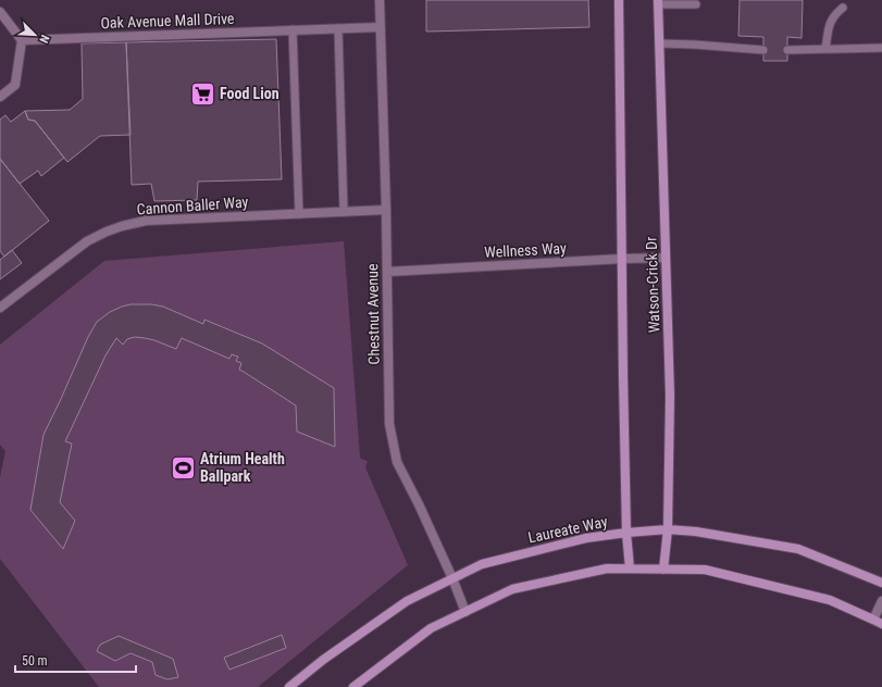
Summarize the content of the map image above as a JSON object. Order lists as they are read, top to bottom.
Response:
{
  "streets": {
    "main road": ["Watson-Crick Dr", "Laureate Way"],
    "street": [
      "Oak Avenue Mall Drive",
      "Cannon Baller Way",
      "Wellness Way",
      "Chestnut Avenue"
    ]
  },
  "crossings": [
    ["Oak Avenue Mall Drive", "Chestnut Avenue"],
    ["Cannon Baller Way", "Chestnut Avenue"],
    ["Wellness Way", "Watson-Crick Dr"],
    ["Wellness Way", "Chestnut Avenue"],
    ["Watson-Crick Dr", "Laureate Way"],
    ["Chestnut Avenue", "Laureate Way"]
  ],
  "places": {
    "supermarket": ["Food Lion"],
    "sports": ["Atrium Health Ballpark"]
  },
  "scale_bar": "50 m",
  "north": "bottom right"
}
